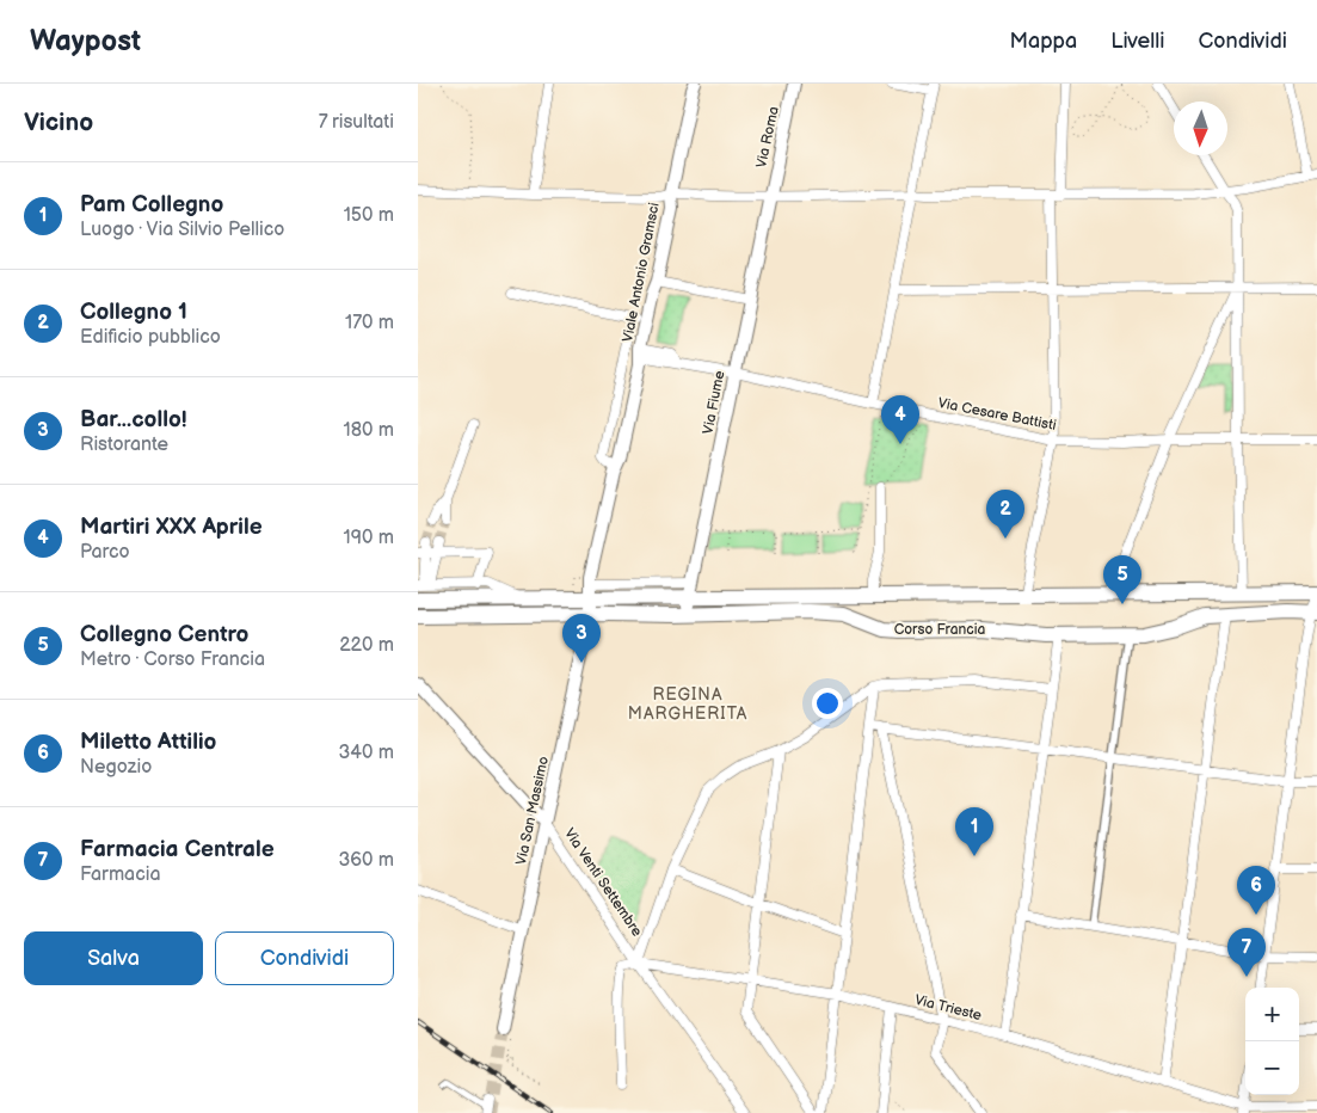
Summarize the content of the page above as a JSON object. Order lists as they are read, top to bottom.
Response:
{
  "streets": {
    "main road": ["Corso Francia"],
    "street": [
      "Via Roma",
      "Viale Antonio Gramsci",
      "Via Fiume",
      "Via Cesare Battisti",
      "Via San Massimo",
      "Via Venti Settembre",
      "Via Trieste"
    ]
  },
  "crossings": [
    ["Via Roma", "Via Fiume"],
    ["Viale Antonio Gramsci", "Via Cesare Battisti"],
    ["Viale Antonio Gramsci", "Via San Massimo"],
    ["Via Fiume", "Via Cesare Battisti"],
    ["Via Fiume", "Corso Francia"],
    ["Corso Francia", "Via San Massimo"],
    ["Via San Massimo", "Via Venti Settembre"],
    ["Via Venti Settembre", "Via Trieste"]
  ],
  "districts": ["REGINA MARGHERITA"],
  "north": "bottom",
  "page": {
    "header": "Waypost",
    "nav": ["Mappa", "Livelli", "Condividi"],
    "heading": ["Vicino", "7 risultati"],
    "list": [
      {
        "mark": "1",
        "name": "Pam Collegno",
        "note": "Luogo · Via Silvio Pellico",
        "value": "150 m"
      },
      {
        "mark": "2",
        "name": "Collegno 1",
        "note": "Edificio pubblico",
        "value": "170 m"
      },
      {
        "mark": "3",
        "name": "Bar...collo!",
        "note": "Ristorante",
        "value": "180 m"
      },
      {
        "mark": "4",
        "name": "Martiri XXX Aprile",
        "note": "Parco",
        "value": "190 m"
      },
      {
        "mark": "5",
        "name": "Collegno Centro",
        "note": "Metro · Corso Francia",
        "value": "220 m"
      },
      {
        "mark": "6",
        "name": "Miletto Attilio",
        "note": "Negozio",
        "value": "340 m"
      },
      {
        "mark": "7",
        "name": "Farmacia Centrale",
        "note": "Farmacia",
        "value": "360 m"
      }
    ],
    "pins": [
      "4",
      "2",
      "5",
      "3",
      "1",
      "6",
      "7"
    ],
    "buttons": ["Salva", "Condividi"],
    "map_buttons": ["+", "−"]
  }
}
